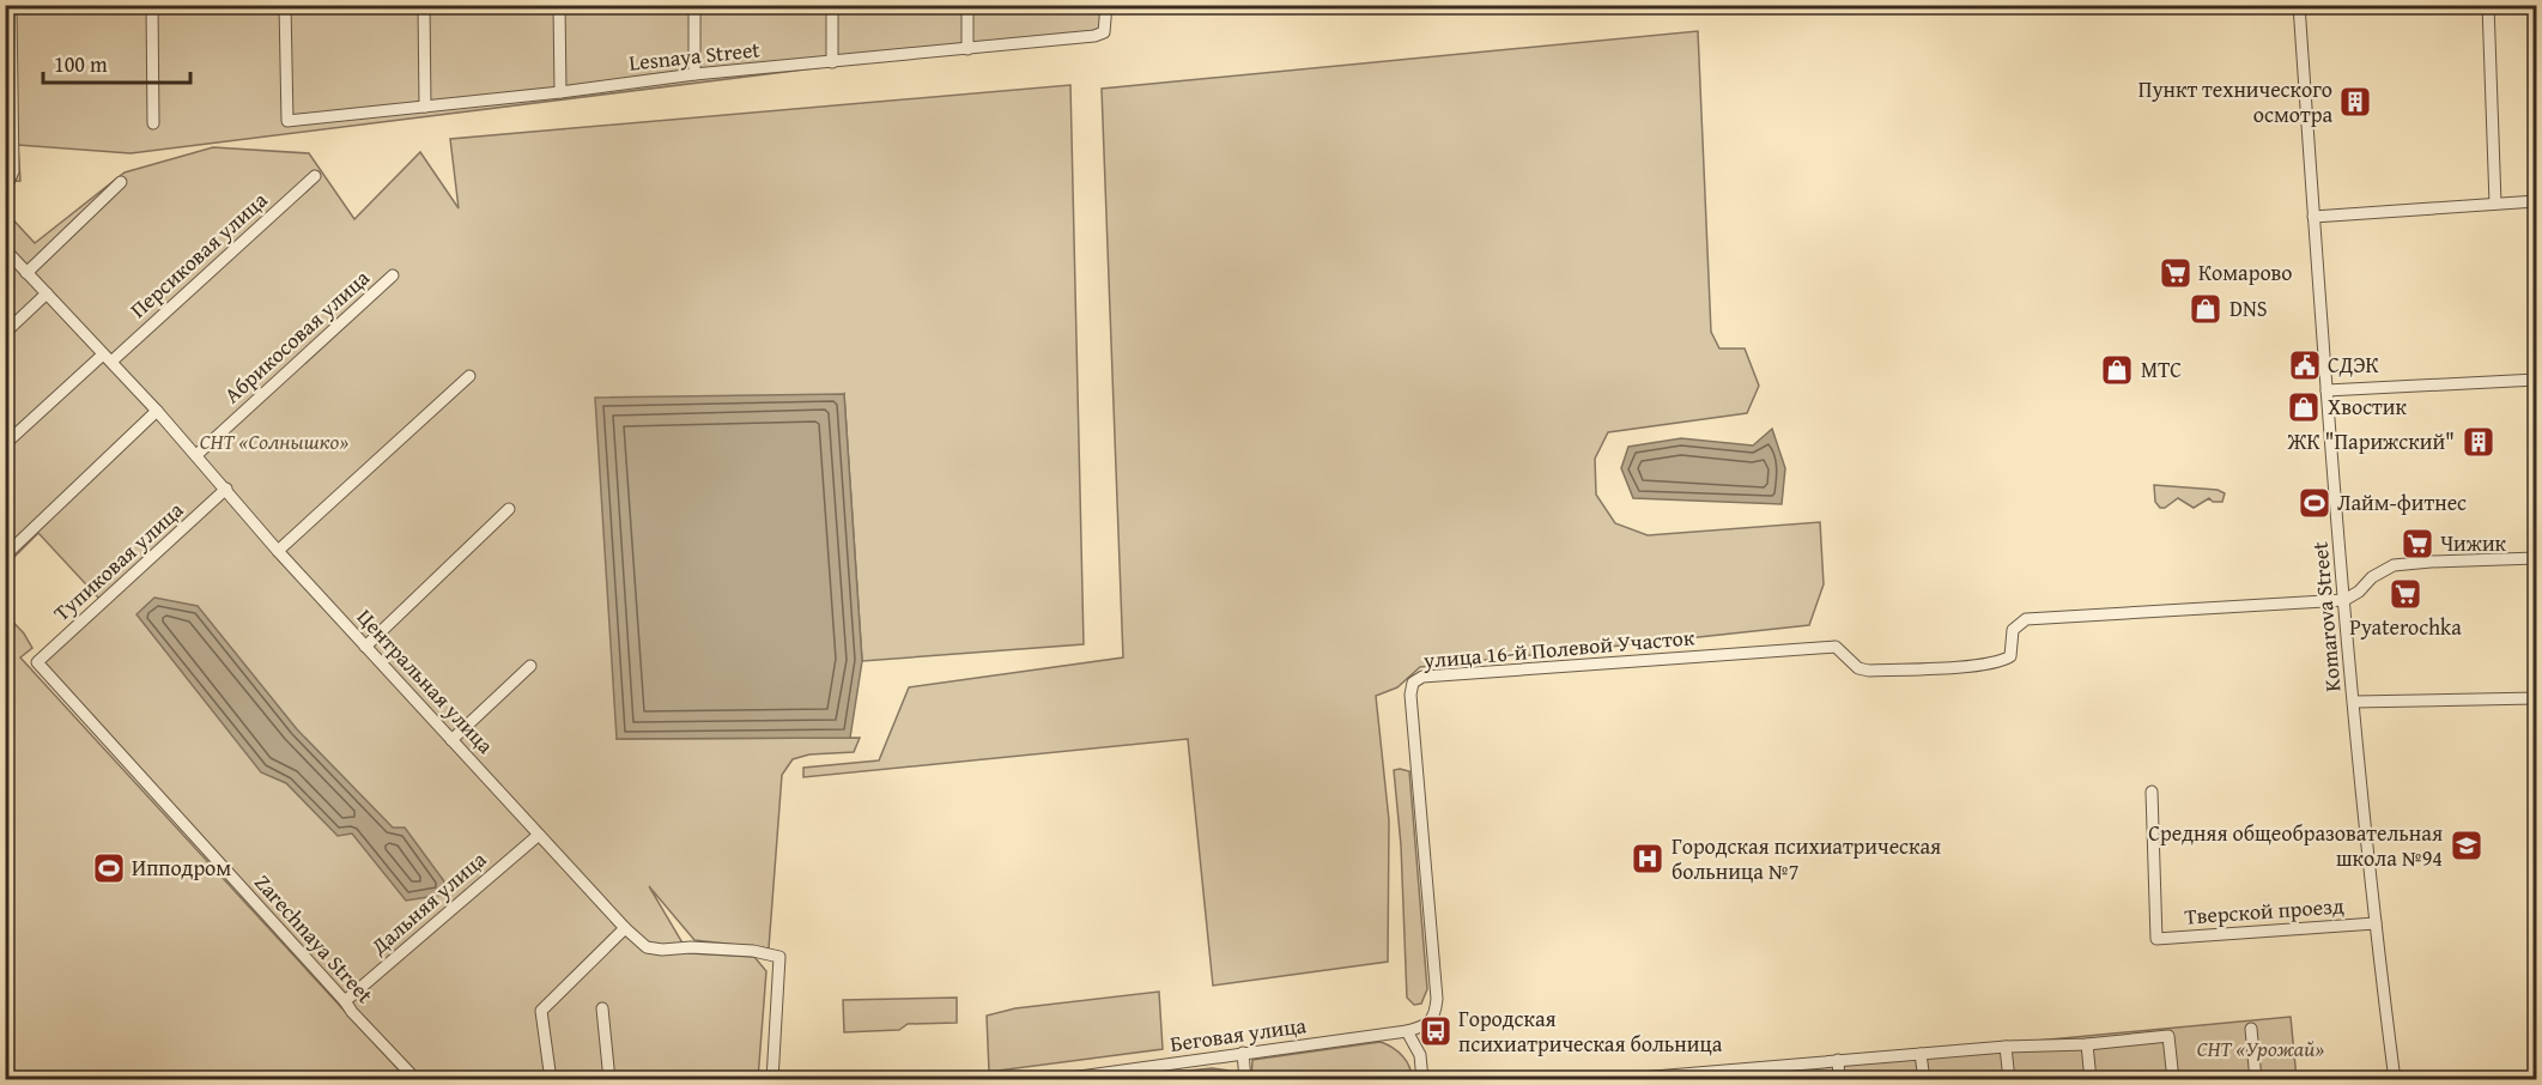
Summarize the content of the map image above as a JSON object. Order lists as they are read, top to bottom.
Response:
{
  "streets": {
    "street": [
      "Lesnaya Street",
      "Персиковая улица",
      "Абрикосовая улица",
      "Тупиковая улица",
      "Komarova Street",
      "улица 16-й Полевой Участок",
      "Центральная улица",
      "Дальняя улица",
      "Тверской проезд",
      "Zarechnaya Street",
      "Беговая улица"
    ]
  },
  "crossings": [
    ["Персиковая улица", "Центральная улица"],
    ["Абрикосовая улица", "Центральная улица"],
    ["Тупиковая улица", "Центральная улица"],
    ["Тупиковая улица", "Zarechnaya Street"],
    ["Komarova Street", "улица 16-й Полевой Участок"],
    ["Komarova Street", "Тверской проезд"],
    ["улица 16-й Полевой Участок", "Беговая улица"],
    ["Центральная улица", "Дальняя улица"],
    ["Дальняя улица", "Zarechnaya Street"]
  ],
  "parks": ["СНТ «Солнышко»", "СНТ «Урожай»"],
  "places": {
    "building": ["Пункт технического осмотра", "ЖК \"Парижский\""],
    "supermarket": ["Комарово", "Чижик", "Pyaterochka"],
    "shop": ["DNS", "МТС", "Хвостик"],
    "public building": ["СДЭК"],
    "sports": ["Лайм-фитнес", "Ипподром"],
    "school or university": ["Средняя общеобразовательная школа №94"],
    "hospital": ["Городская психиатрическая больница №7"],
    "bus stop": ["Городская психиатрическая больница"]
  },
  "scale_bar": "100 m"
}
